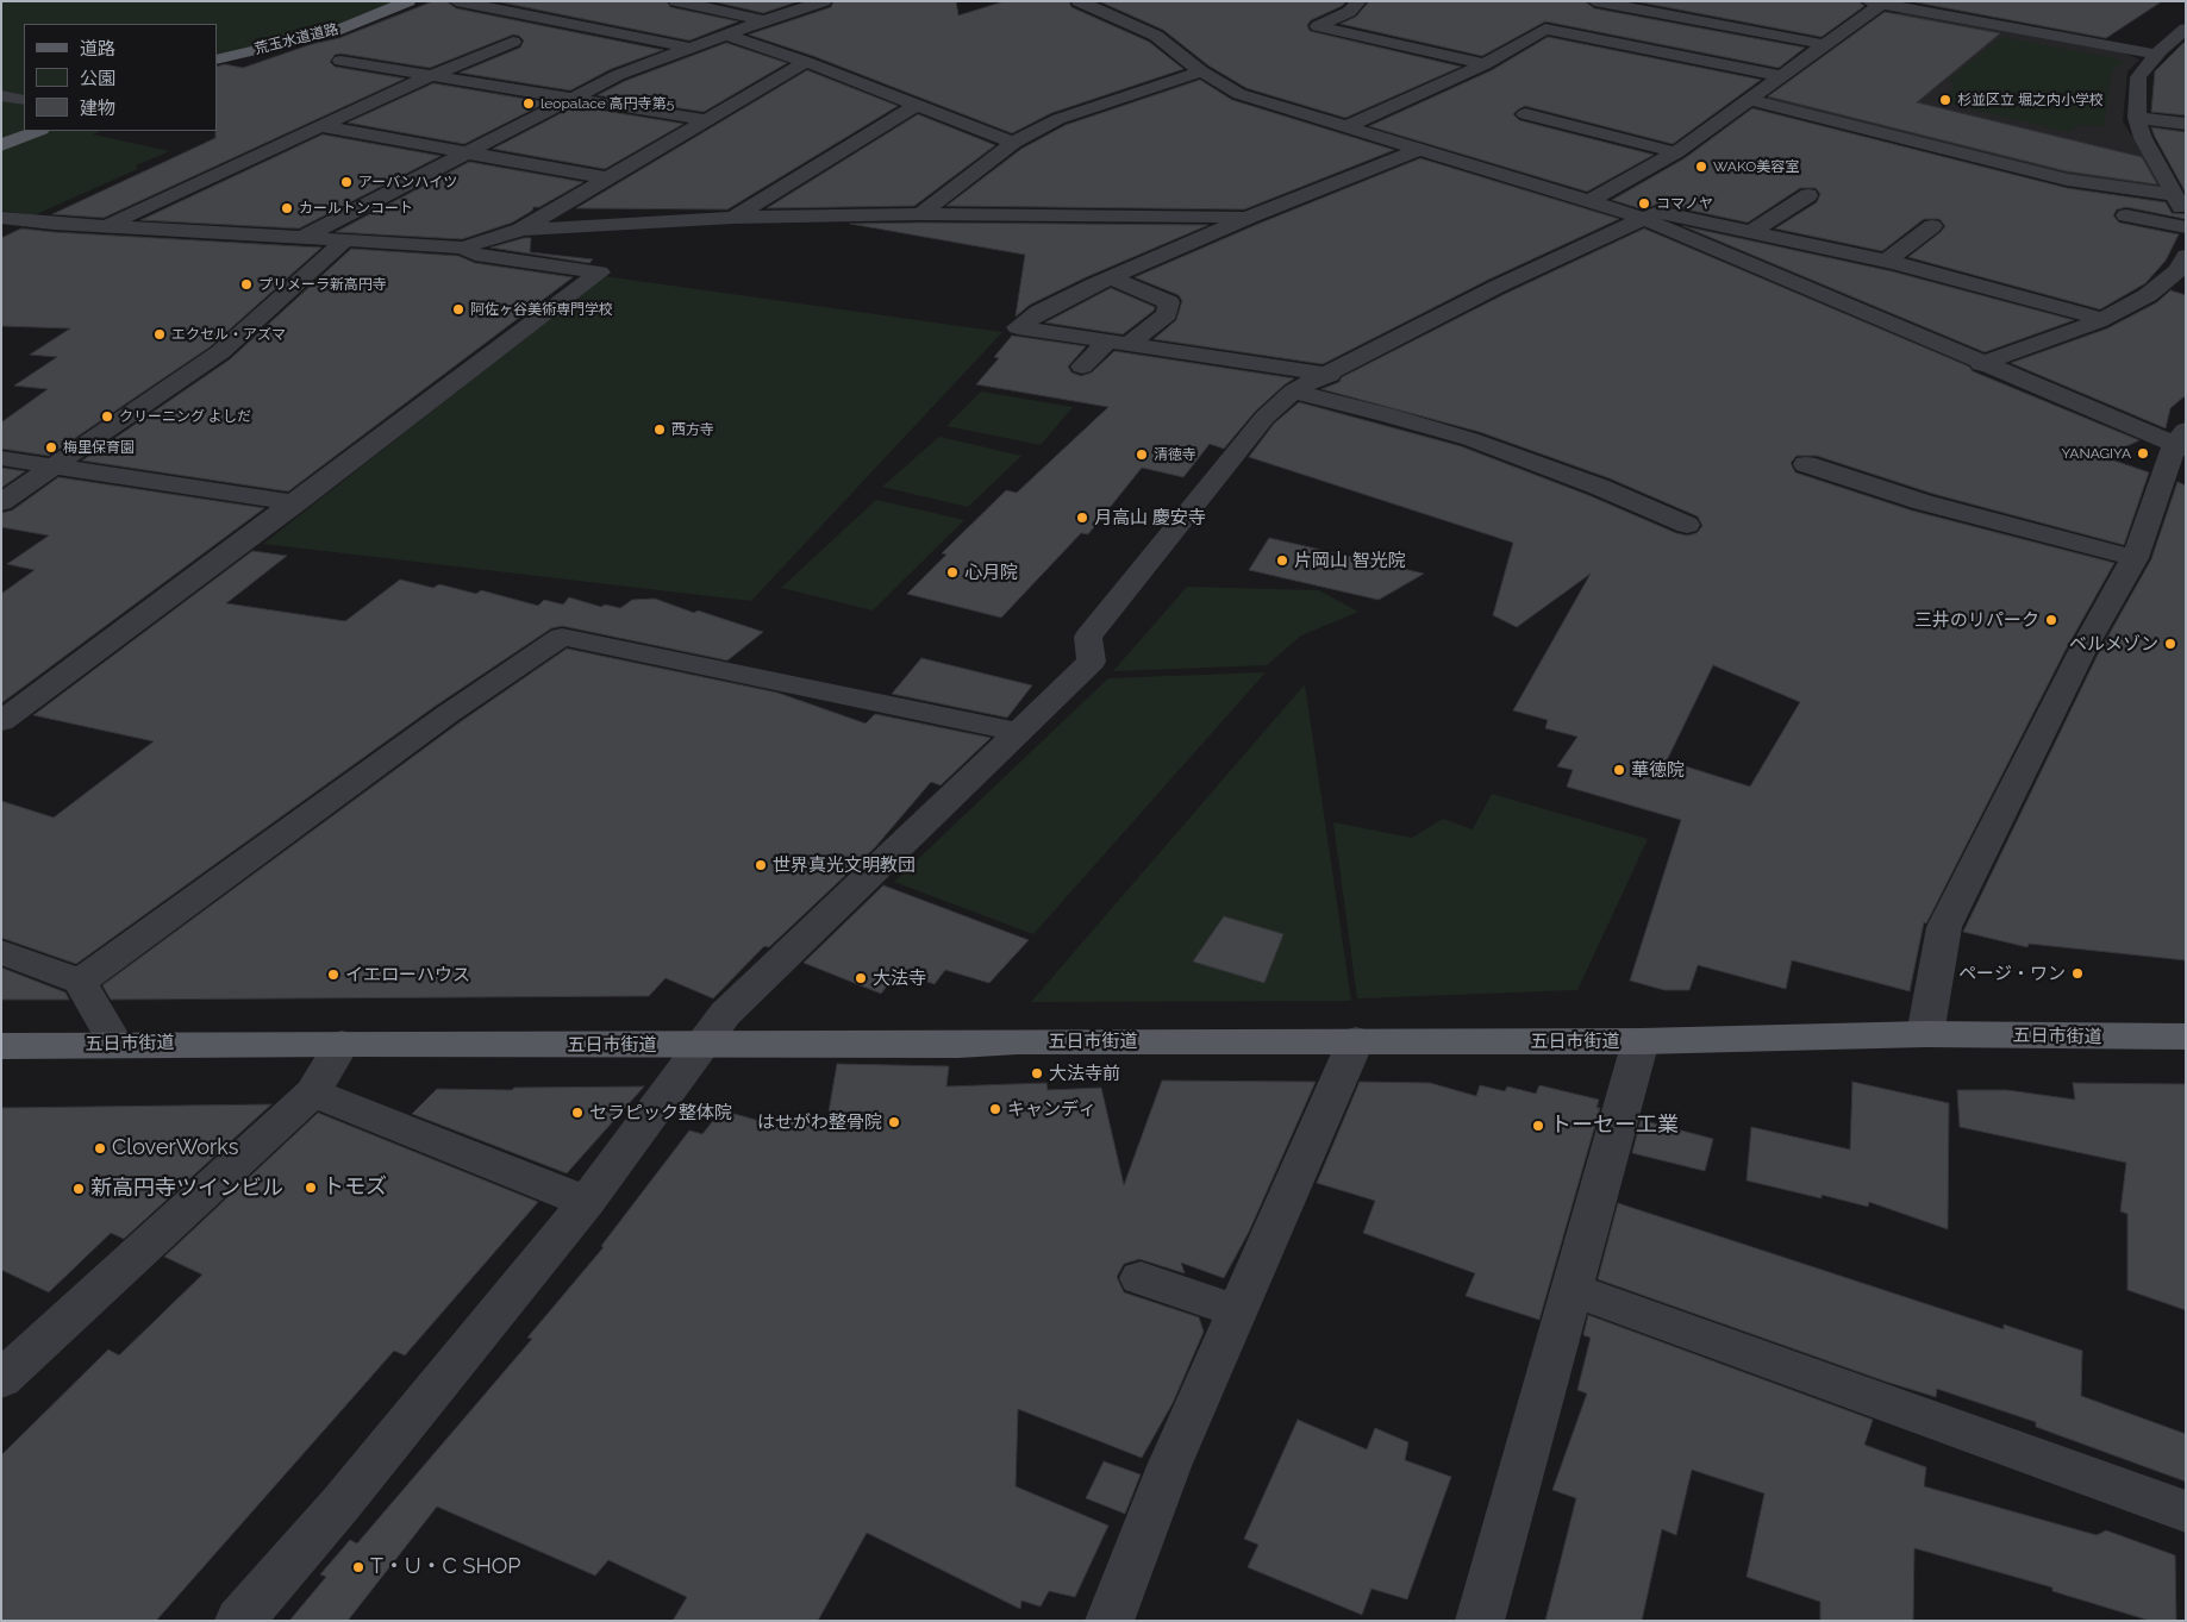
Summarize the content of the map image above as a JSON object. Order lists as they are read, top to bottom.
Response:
{
  "streets": {
    "main road": ["荒玉水道道路", "五日市街道"]
  },
  "places": [
    "杉並区立 堀之内小学校",
    "leopalace 高円寺第5",
    "WAKO美容室",
    "アーバンハイツ",
    "コマノヤ",
    "カールトンコート",
    "プリメーラ新高円寺",
    "阿佐ヶ谷美術専門学校",
    "エクセル・アズマ",
    "クリーニング よしだ",
    "西方寺",
    "梅里保育園",
    "YANAGIYA",
    "清徳寺",
    "月高山 慶安寺",
    "片岡山 智光院",
    "心月院",
    "三井のリパーク",
    "ベルメゾン",
    "華徳院",
    "世界真光文明教団",
    "ページ・ワン",
    "イエローハウス",
    "大法寺",
    "大法寺前",
    "キャンディ",
    "セラピック整体院",
    "はせがわ整骨院",
    "トーセー工業",
    "CloverWorks",
    "トモズ",
    "新高円寺ツインビル",
    "T・U・C SHOP"
  ],
  "legend": ["道路", "公園", "建物"]
}
